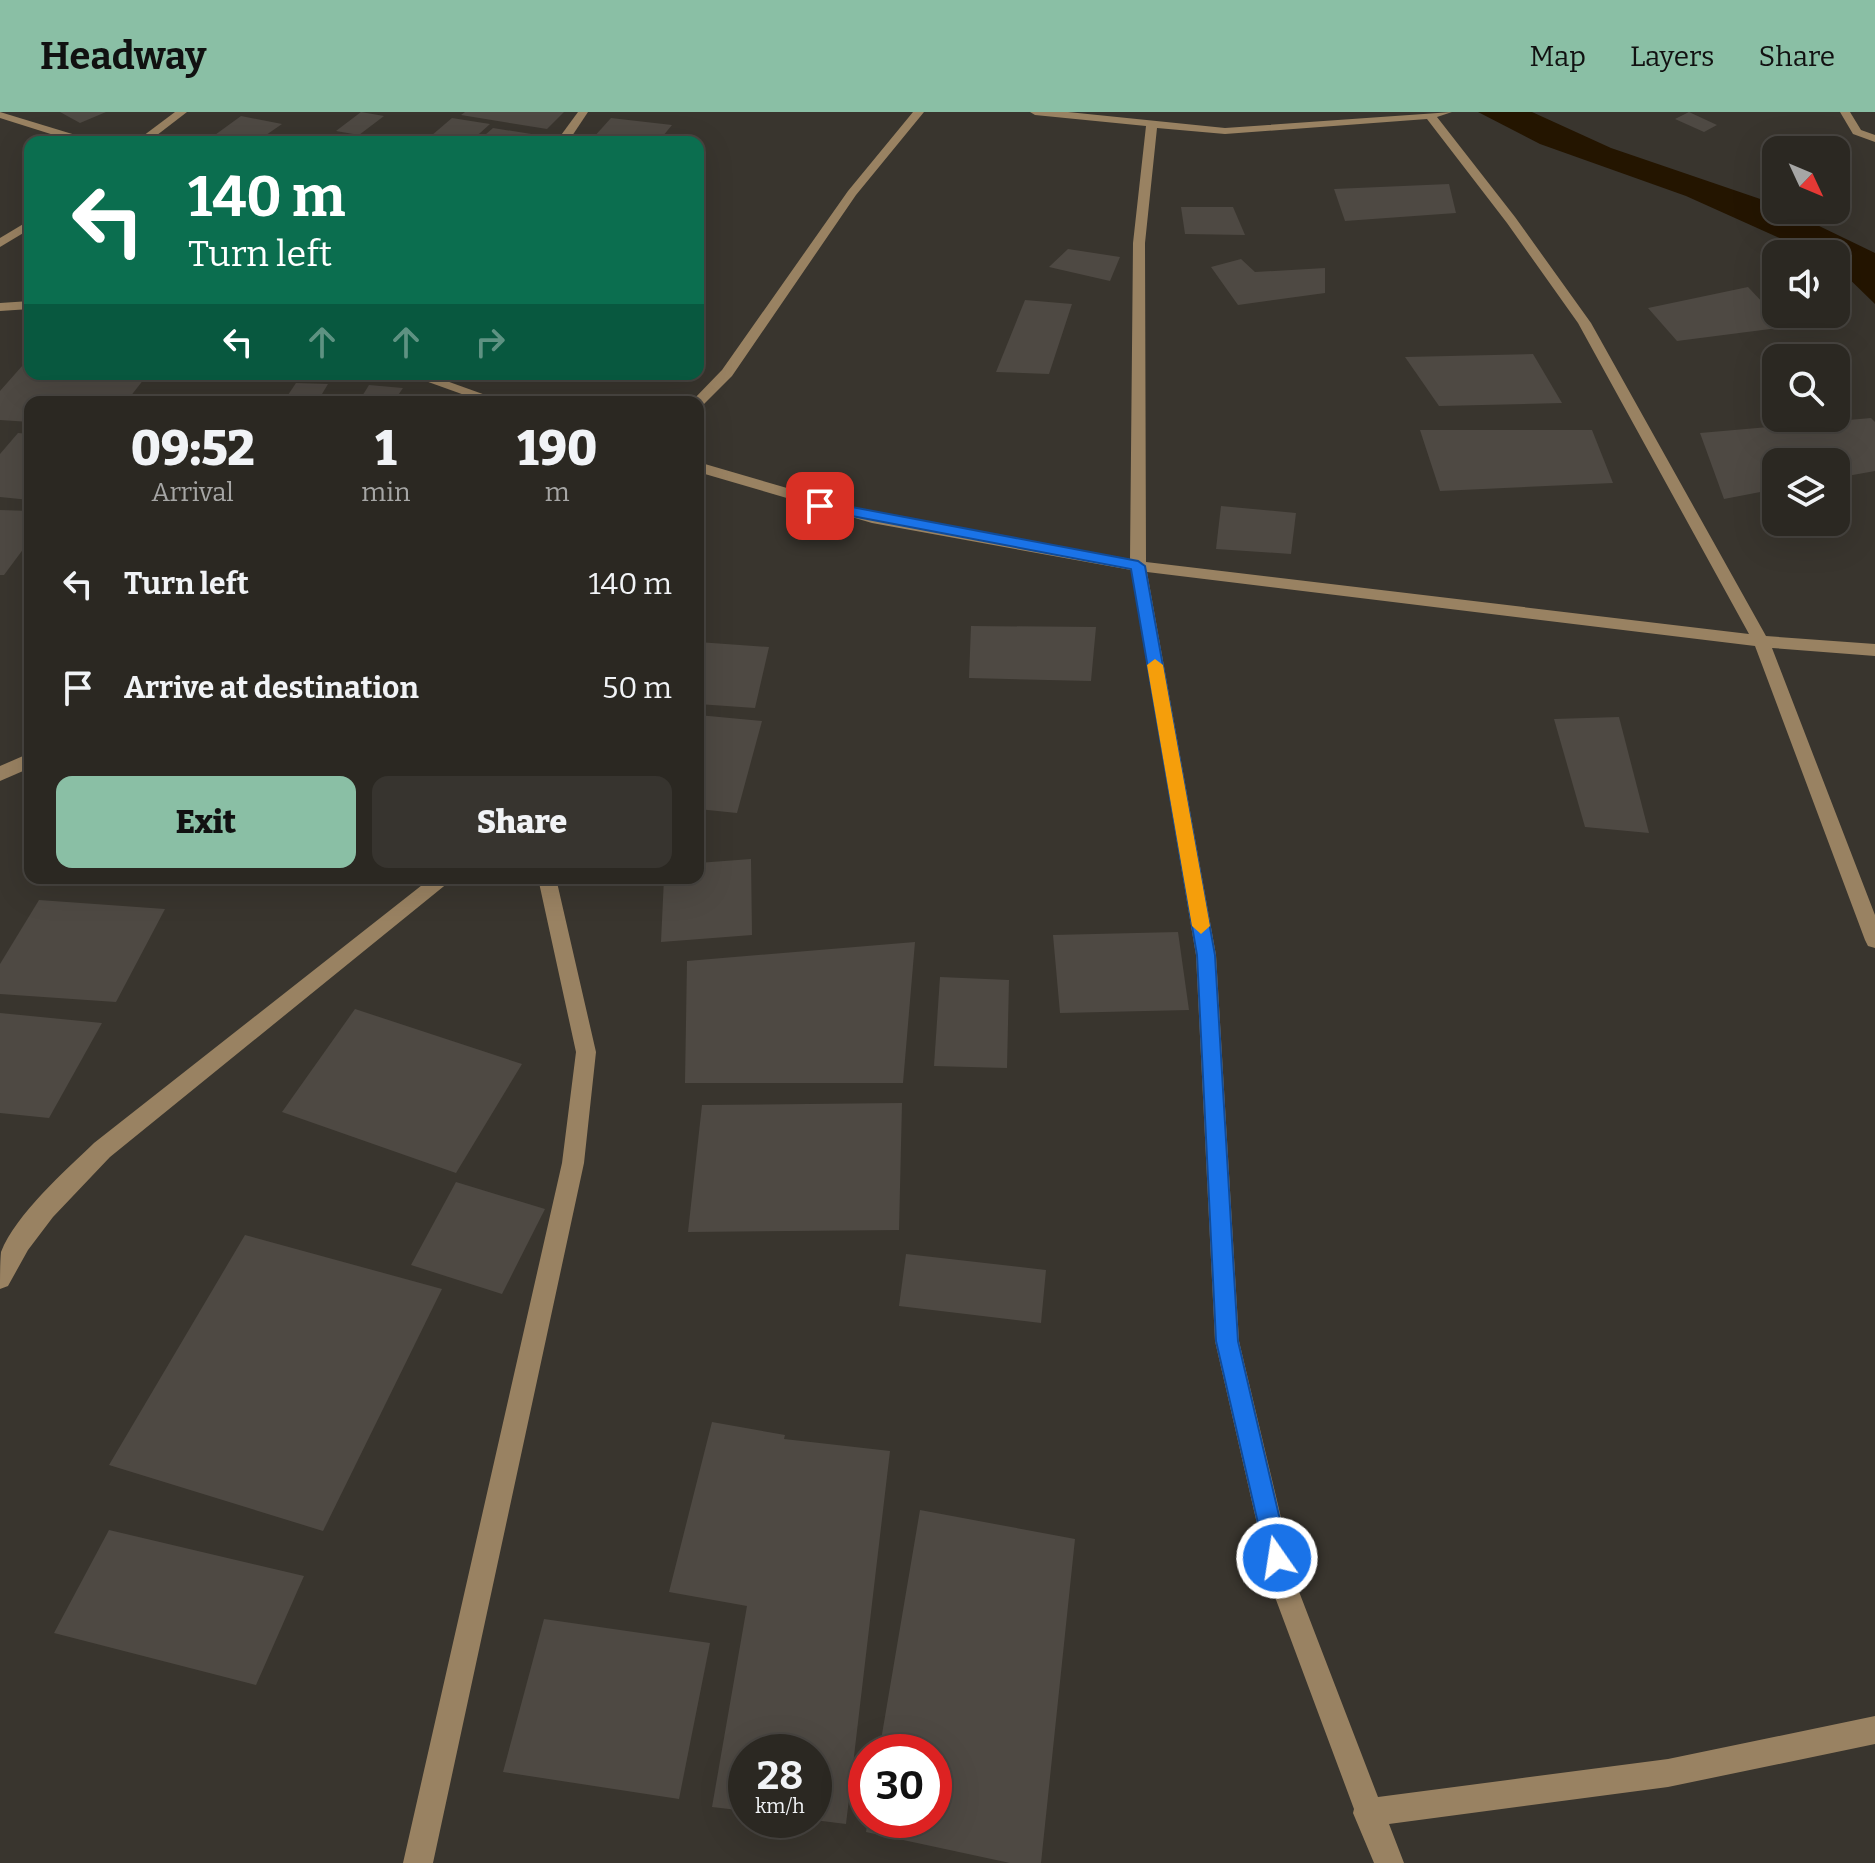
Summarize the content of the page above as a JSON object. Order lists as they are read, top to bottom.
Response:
{
  "north": "bottom right",
  "page": {
    "header": "Headway",
    "nav": ["Map", "Layers", "Share"],
    "turn": ["140 m", "Turn left"],
    "eta": [
      "09:52",
      "Arrival",
      "1",
      "min",
      "190",
      "m"
    ],
    "list": [
      {
        "name": "Turn left",
        "value": "140 m"
      },
      {
        "name": "Arrive at destination",
        "value": "50 m"
      }
    ],
    "buttons": ["Exit", "Share"],
    "speed": "28 km/h",
    "limit": "30"
  }
}
